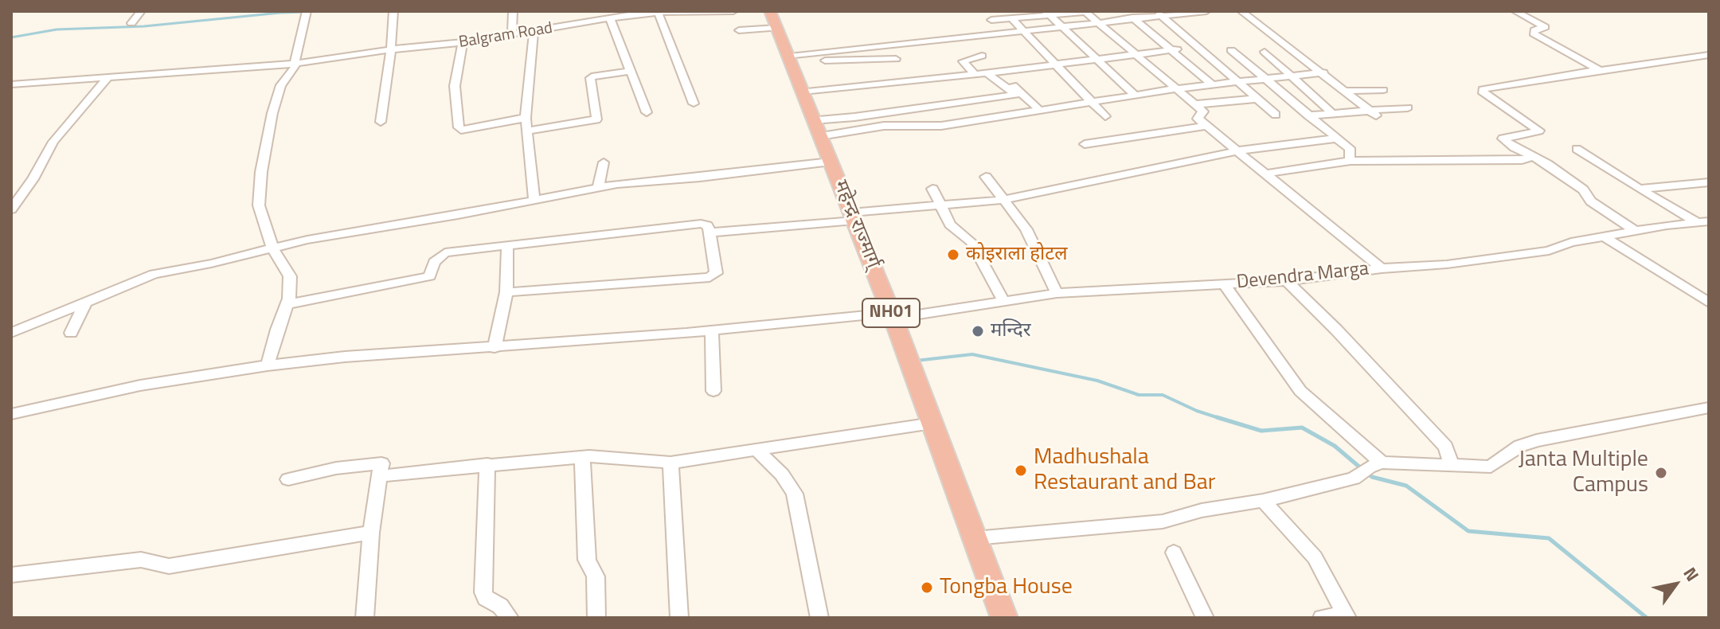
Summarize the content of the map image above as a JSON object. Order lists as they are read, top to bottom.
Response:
{
  "streets": {
    "highway": ["महेन्द्र राज्मार्ग्", "NH01"],
    "street": ["Balgram Road", "Devendra Marga"]
  },
  "crossings": [
    ["महेन्द्र राज्मार्ग्", "Devendra Marga"]
  ],
  "places": [
    "कोइराला होटल",
    "मन्दिर",
    "Madhushala Restaurant and Bar",
    "Janta Multiple Campus",
    "Tongba House"
  ],
  "north": "top right"
}
